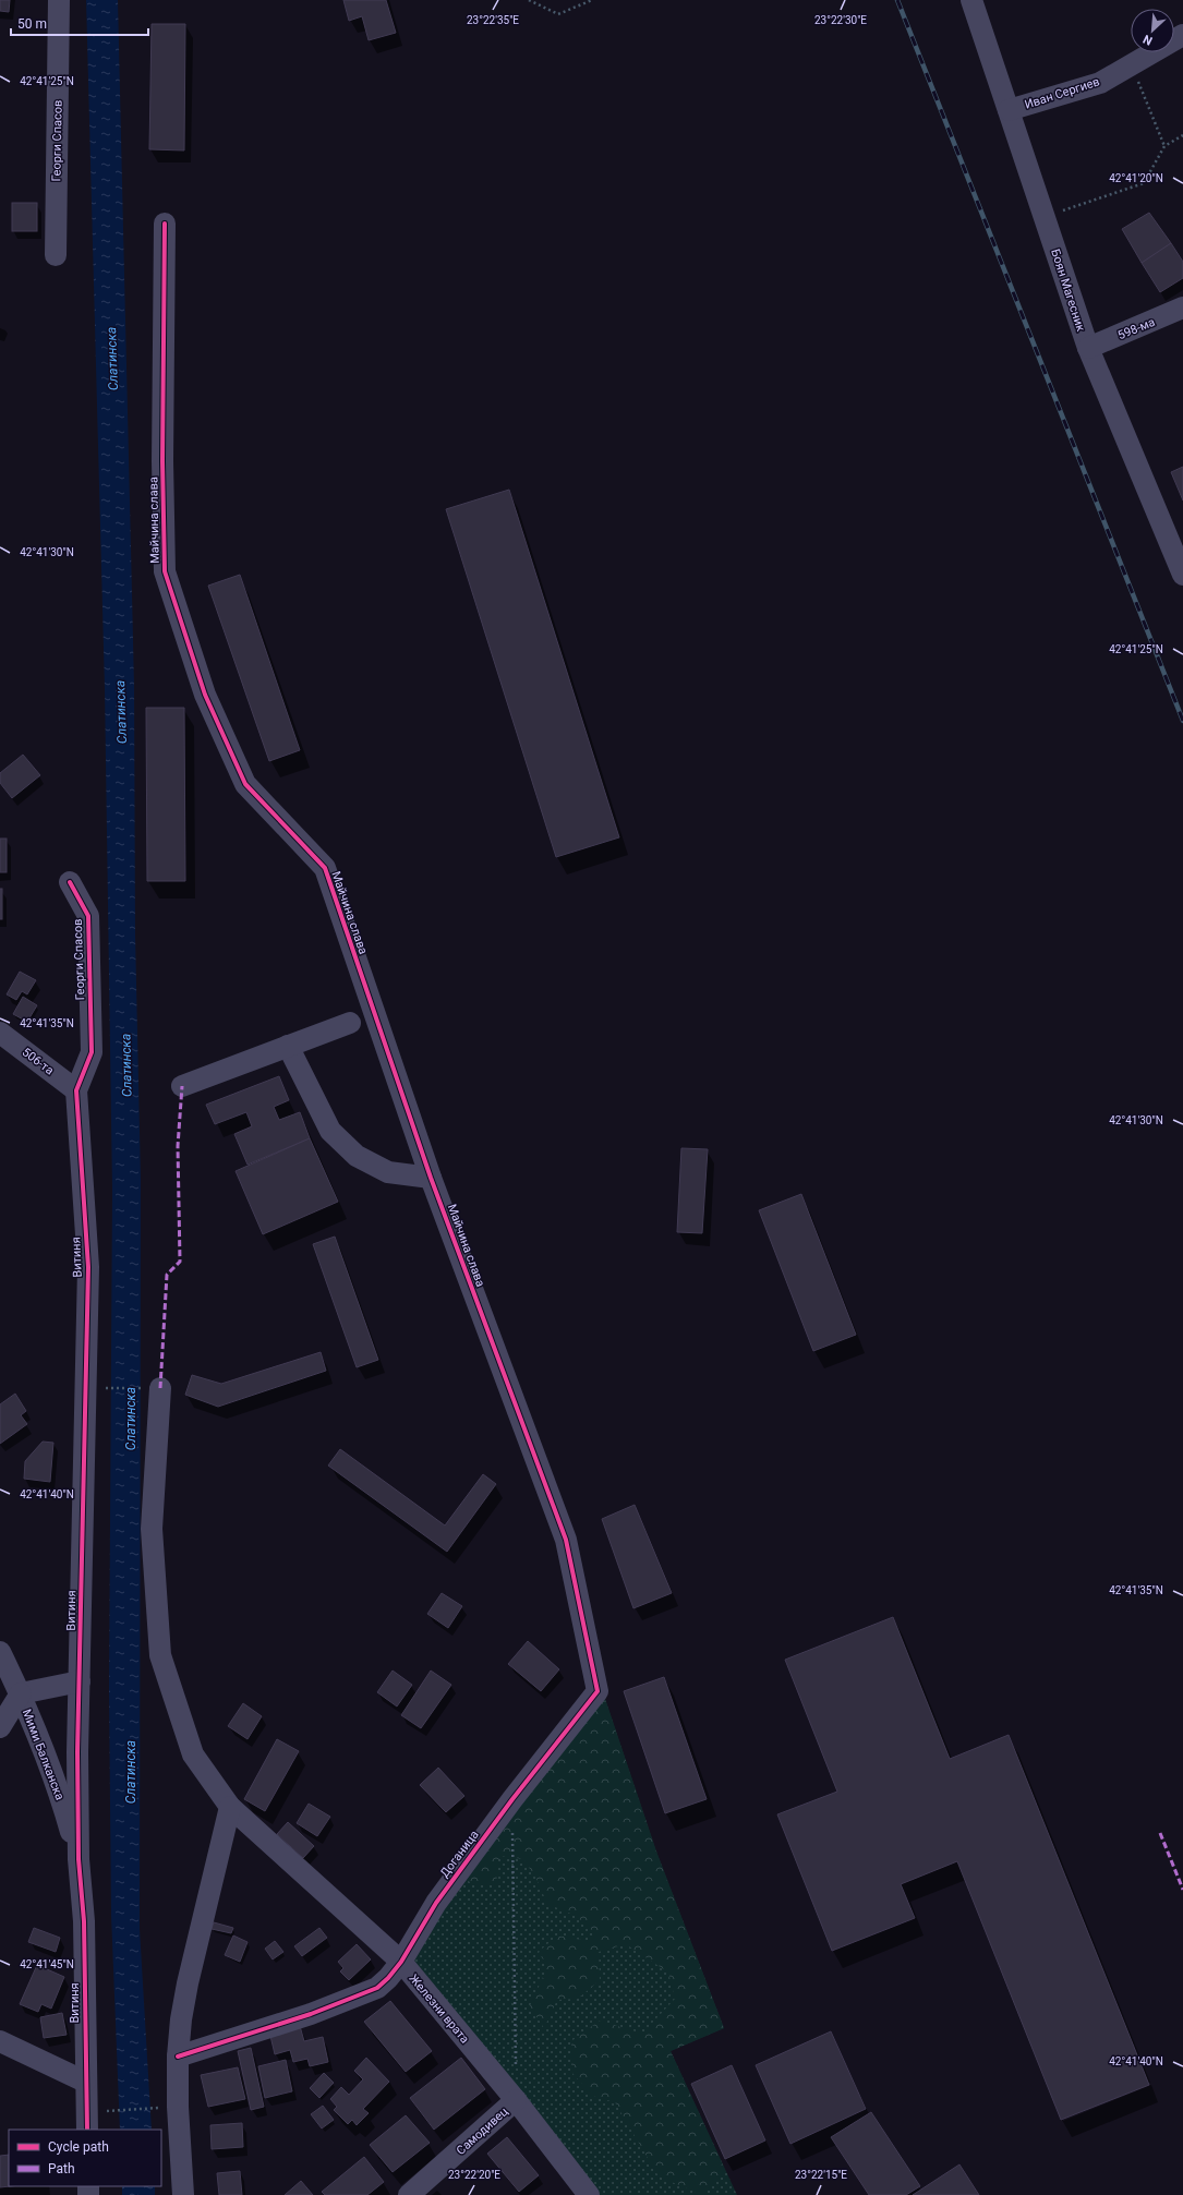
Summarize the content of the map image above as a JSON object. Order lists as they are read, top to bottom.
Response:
{
  "streets": {
    "street": [
      "Иван Сергиев",
      "Георги Спасов",
      "Боян Магесник",
      "598-ма",
      "Майчина слава",
      "506-та",
      "Витиня",
      "Мими Балканска",
      "Доганица",
      "Железни врата",
      "Самодивец"
    ]
  },
  "crossings": [
    ["Иван Сергиев", "Боян Магесник"],
    ["Георги Спасов", "506-та"],
    ["Георги Спасов", "Витиня"],
    ["Боян Магесник", "598-ма"],
    ["Майчина слава", "Доганица"],
    ["506-та", "Витиня"],
    ["Витиня", "Мими Балканска"],
    ["Доганица", "Железни врата"],
    ["Железни врата", "Самодивец"]
  ],
  "water": ["Слатинска"],
  "legend": ["Cycle path", "Path"],
  "scale_bar": "50 m",
  "north": "bottom left",
  "coordinates": [
    "23°22'35\"E",
    "23°22'30\"E",
    "42°41'25\"N",
    "42°41'20\"N",
    "42°41'30\"N",
    "42°41'35\"N",
    "42°41'40\"N",
    "42°41'45\"N",
    "23°22'20\"E",
    "23°22'15\"E"
  ]
}
